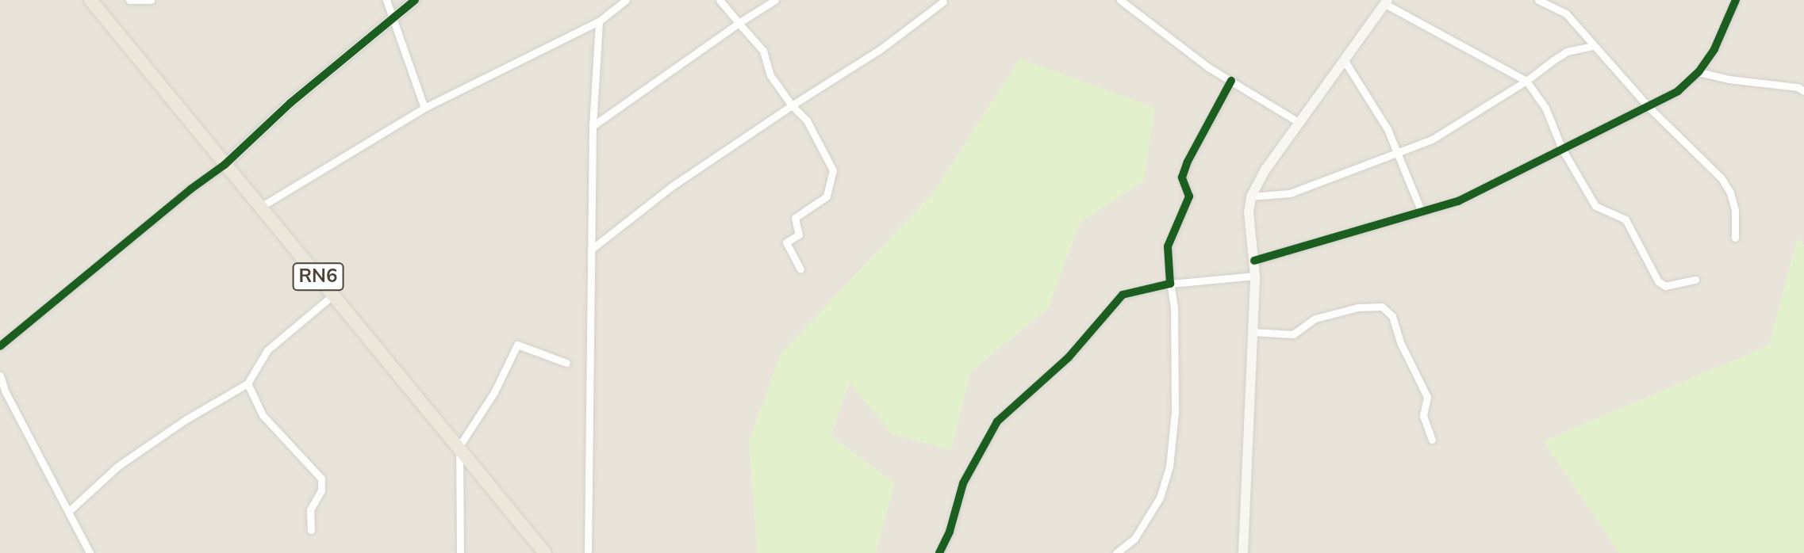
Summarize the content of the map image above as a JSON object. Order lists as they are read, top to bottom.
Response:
{
  "streets": {
    "highway": ["RN6"]
  }
}
